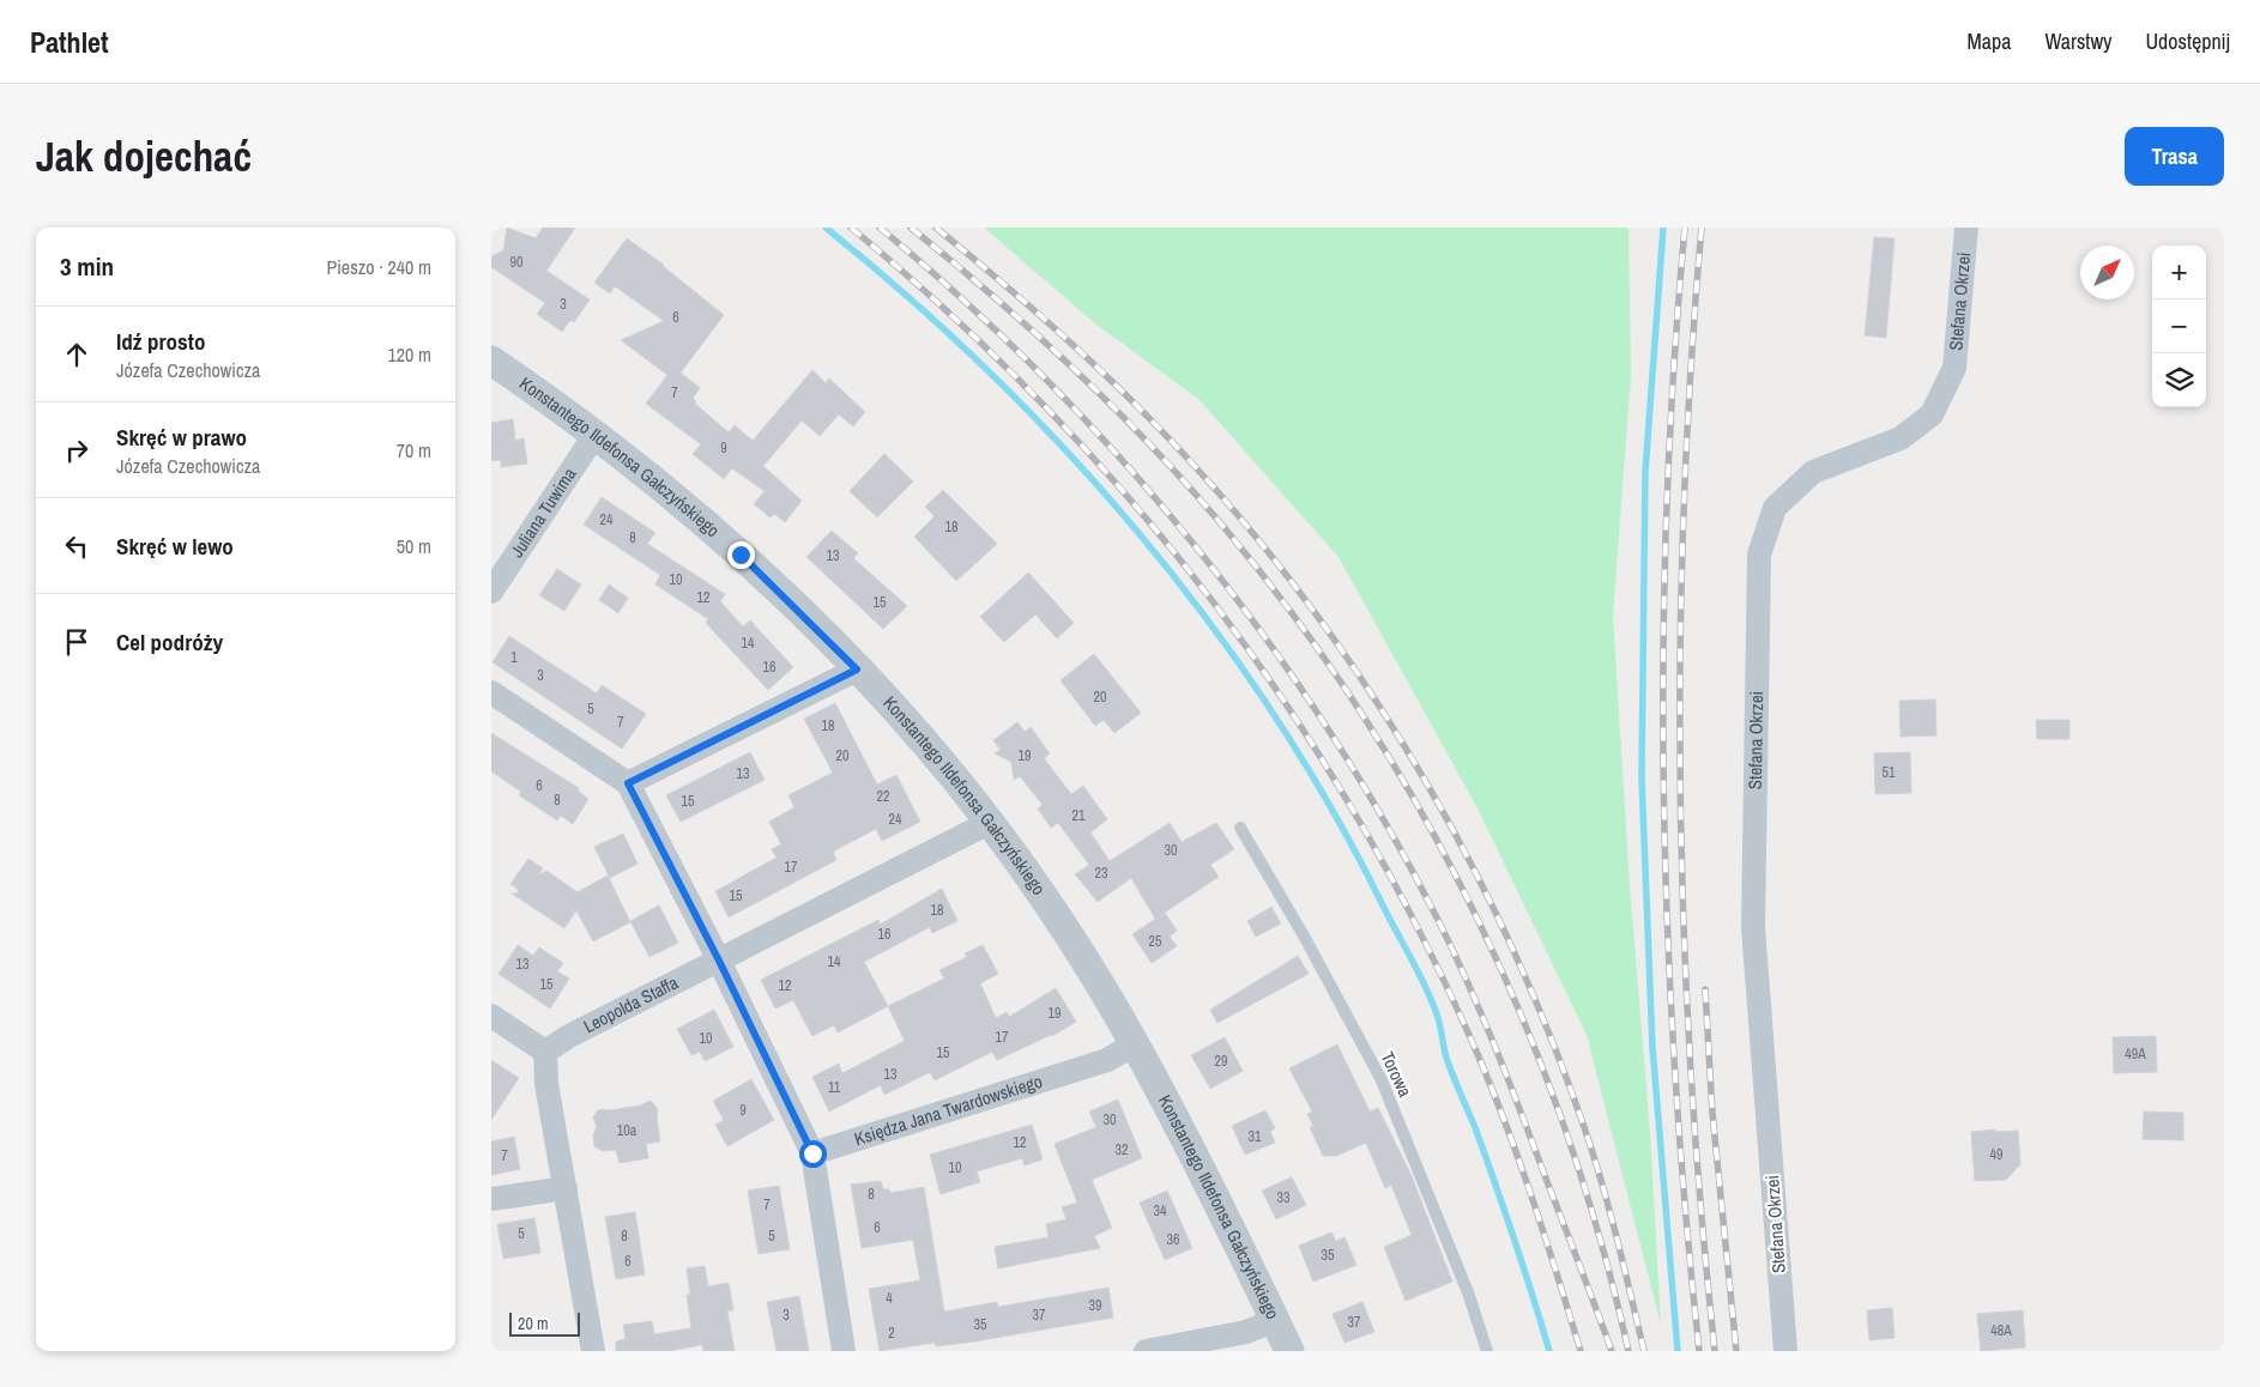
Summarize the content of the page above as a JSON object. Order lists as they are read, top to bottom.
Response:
{
  "streets": {
    "street": [
      "Stefana Okrzei",
      "Konstantego Ildefonsa Gałczyńskiego",
      "Juliana Tuwima",
      "Leopolda Staffa",
      "Księdza Jana Twardowskiego"
    ],
    "lane": ["Torowa"]
  },
  "crossings": [
    ["Konstantego Ildefonsa Gałczyńskiego", "Juliana Tuwima"],
    ["Konstantego Ildefonsa Gałczyńskiego", "Leopolda Staffa"],
    ["Konstantego Ildefonsa Gałczyńskiego", "Księdza Jana Twardowskiego"]
  ],
  "house_numbers": [
    "90",
    "3",
    "6",
    "7",
    "9",
    "24",
    "18",
    "8",
    "13",
    "10",
    "12",
    "15",
    "14",
    "1",
    "16",
    "3",
    "20",
    "5",
    "7",
    "18",
    "20",
    "19",
    "51",
    "13",
    "6",
    "22",
    "8",
    "15",
    "21",
    "24",
    "30",
    "17",
    "23",
    "15",
    "18",
    "16",
    "25",
    "14",
    "13",
    "15",
    "12",
    "19",
    "17",
    "10",
    "15",
    "49A",
    "29",
    "13",
    "11",
    "9",
    "30",
    "10a",
    "31",
    "12",
    "32",
    "49",
    "7",
    "10",
    "8",
    "33",
    "7",
    "34",
    "6",
    "5",
    "8",
    "5",
    "36",
    "35",
    "6",
    "4",
    "39",
    "3",
    "37",
    "37",
    "35",
    "48A",
    "2"
  ],
  "scale_bar": "20 m",
  "north": "top right",
  "page": {
    "header": "Pathlet",
    "nav": ["Mapa", "Warstwy", "Udostępnij"],
    "buttons": "Trasa",
    "title": "Jak dojechać",
    "heading": ["3 min", "Pieszo · 240 m"],
    "map_buttons": ["+", "−"],
    "list": [
      ["Idź prosto", "Józefa Czechowicza", "120 m"],
      ["Skręć w prawo", "Józefa Czechowicza", "70 m"],
      ["Skręć w lewo", "50 m"],
      "Cel podróży"
    ],
    "scale": "20 m"
  }
}
